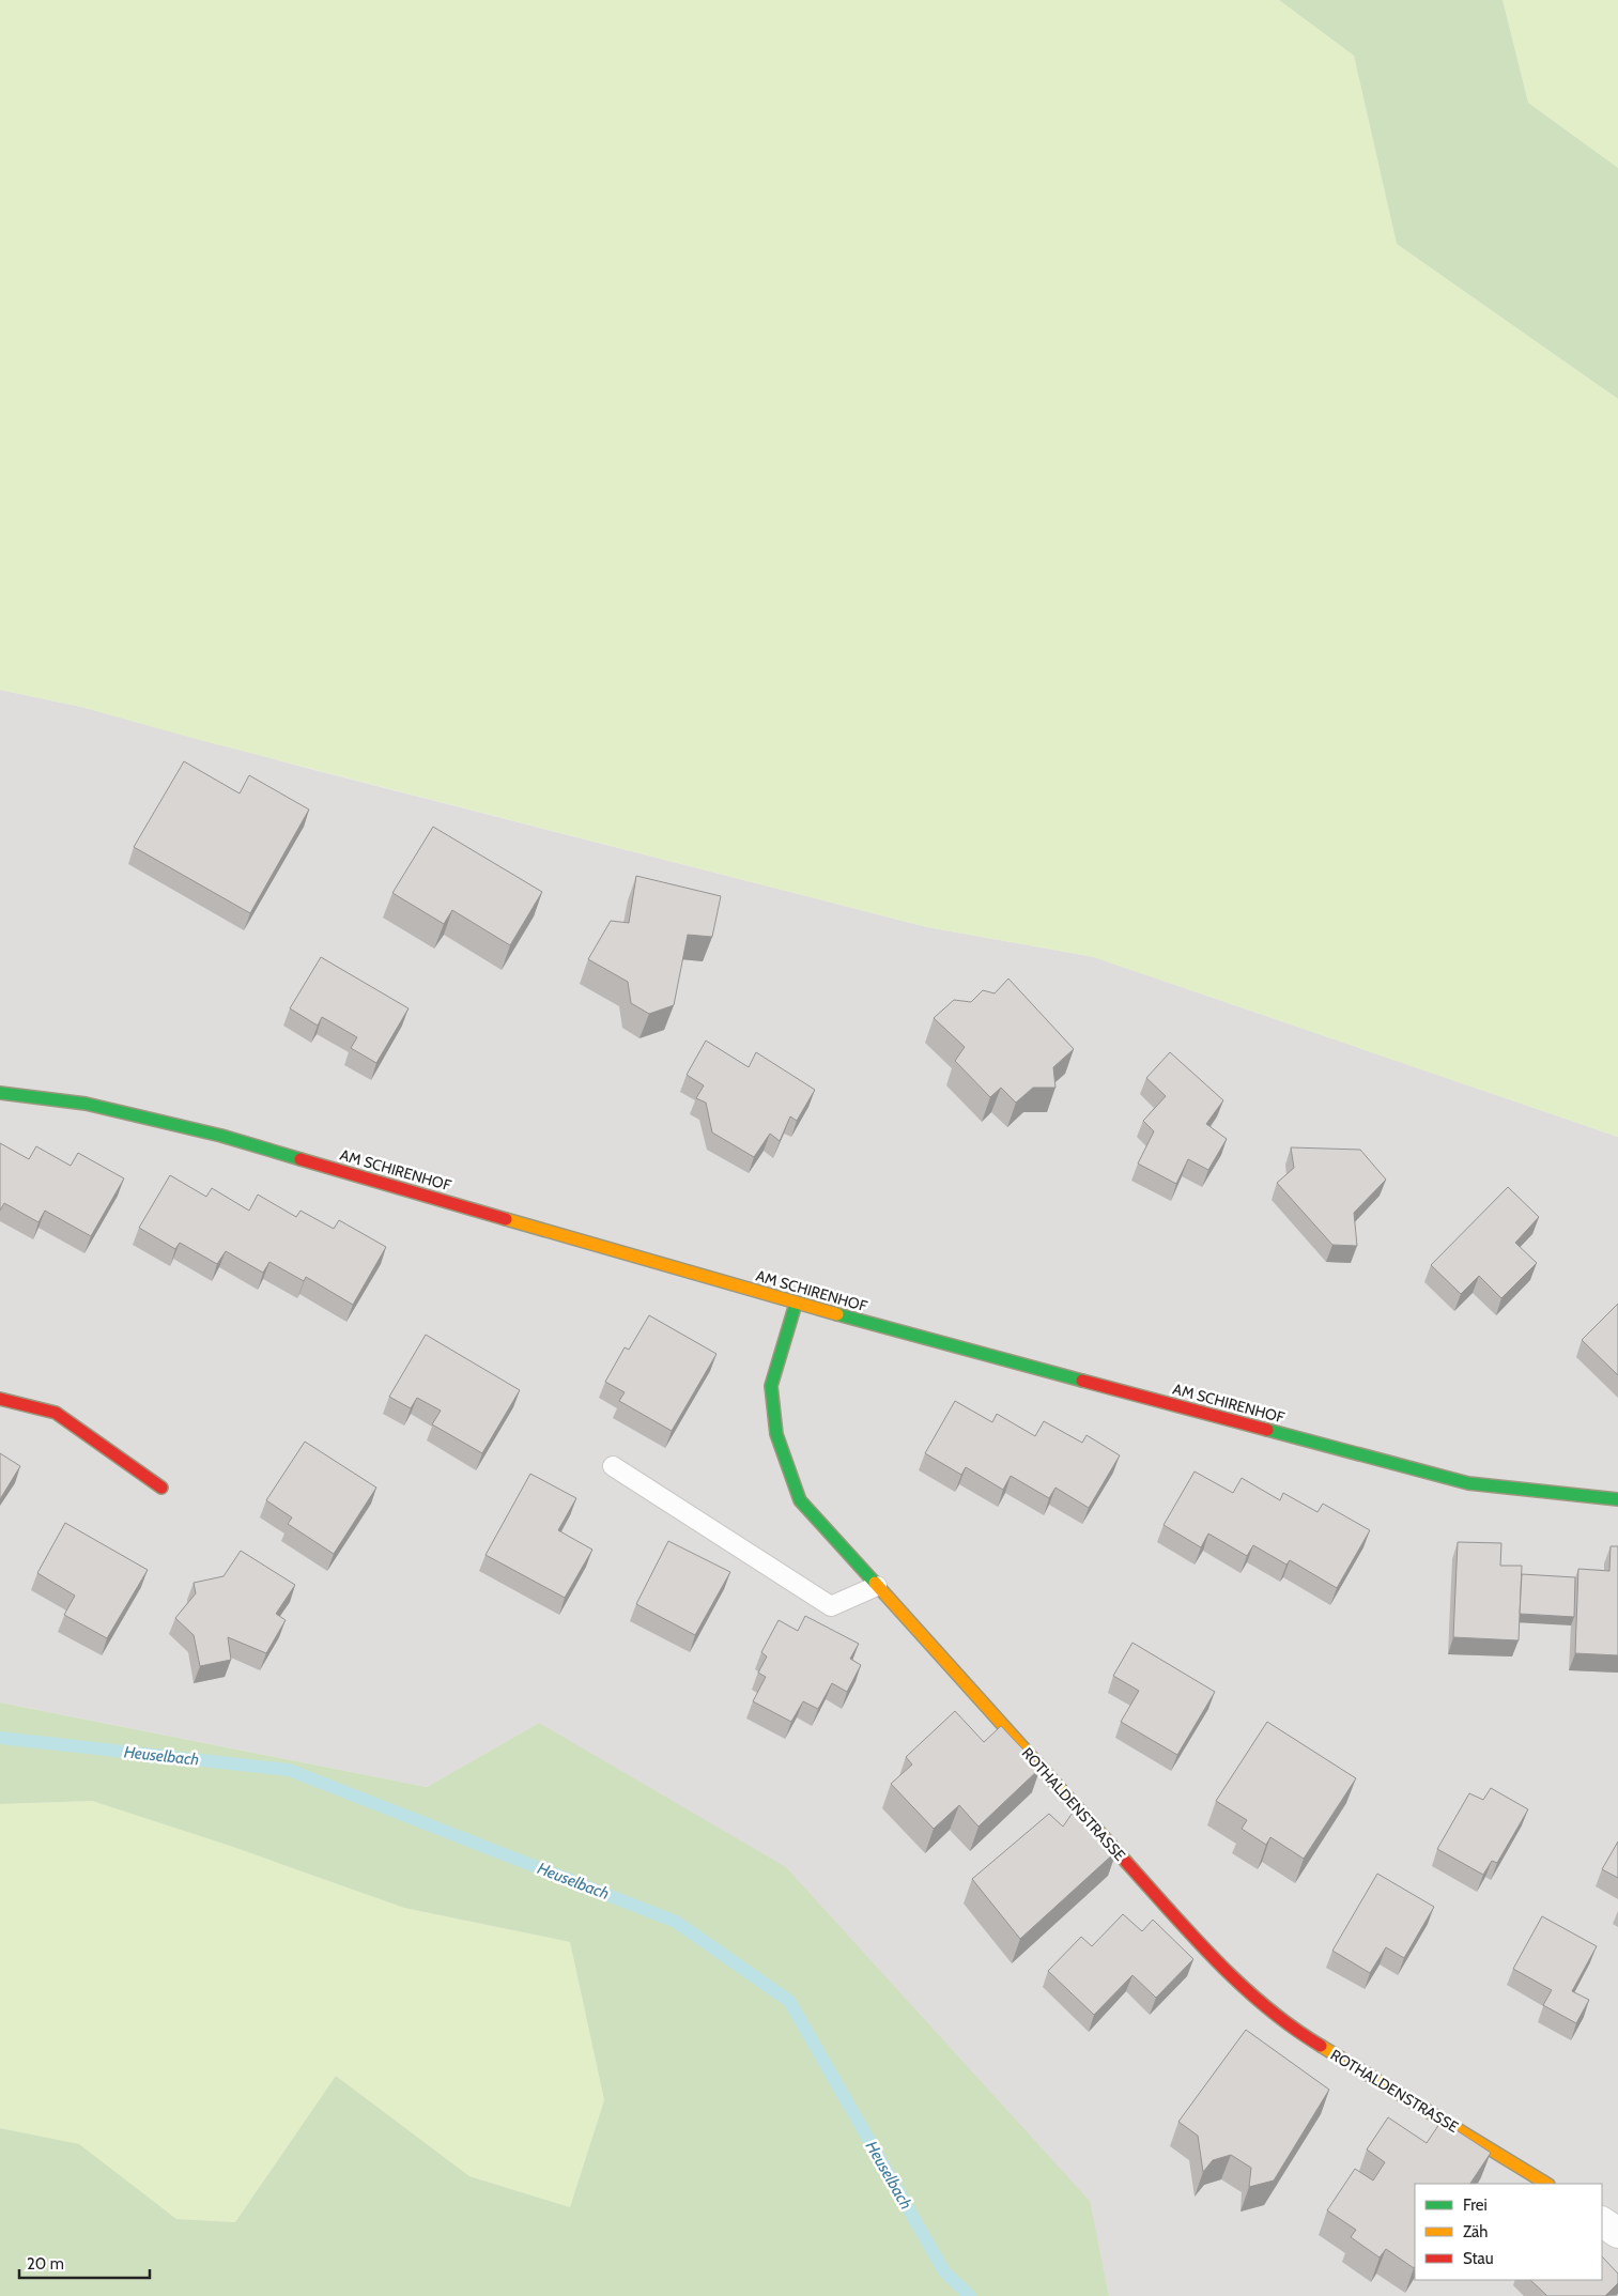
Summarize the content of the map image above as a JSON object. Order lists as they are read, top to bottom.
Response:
{
  "streets": {
    "street": ["AM SCHIRENHOF", "ROTHALDENSTRASSE"]
  },
  "crossings": [
    ["AM SCHIRENHOF", "ROTHALDENSTRASSE"]
  ],
  "water": ["Heuselbach"],
  "legend": ["Frei", "Zäh", "Stau"],
  "scale_bar": "20 m"
}
